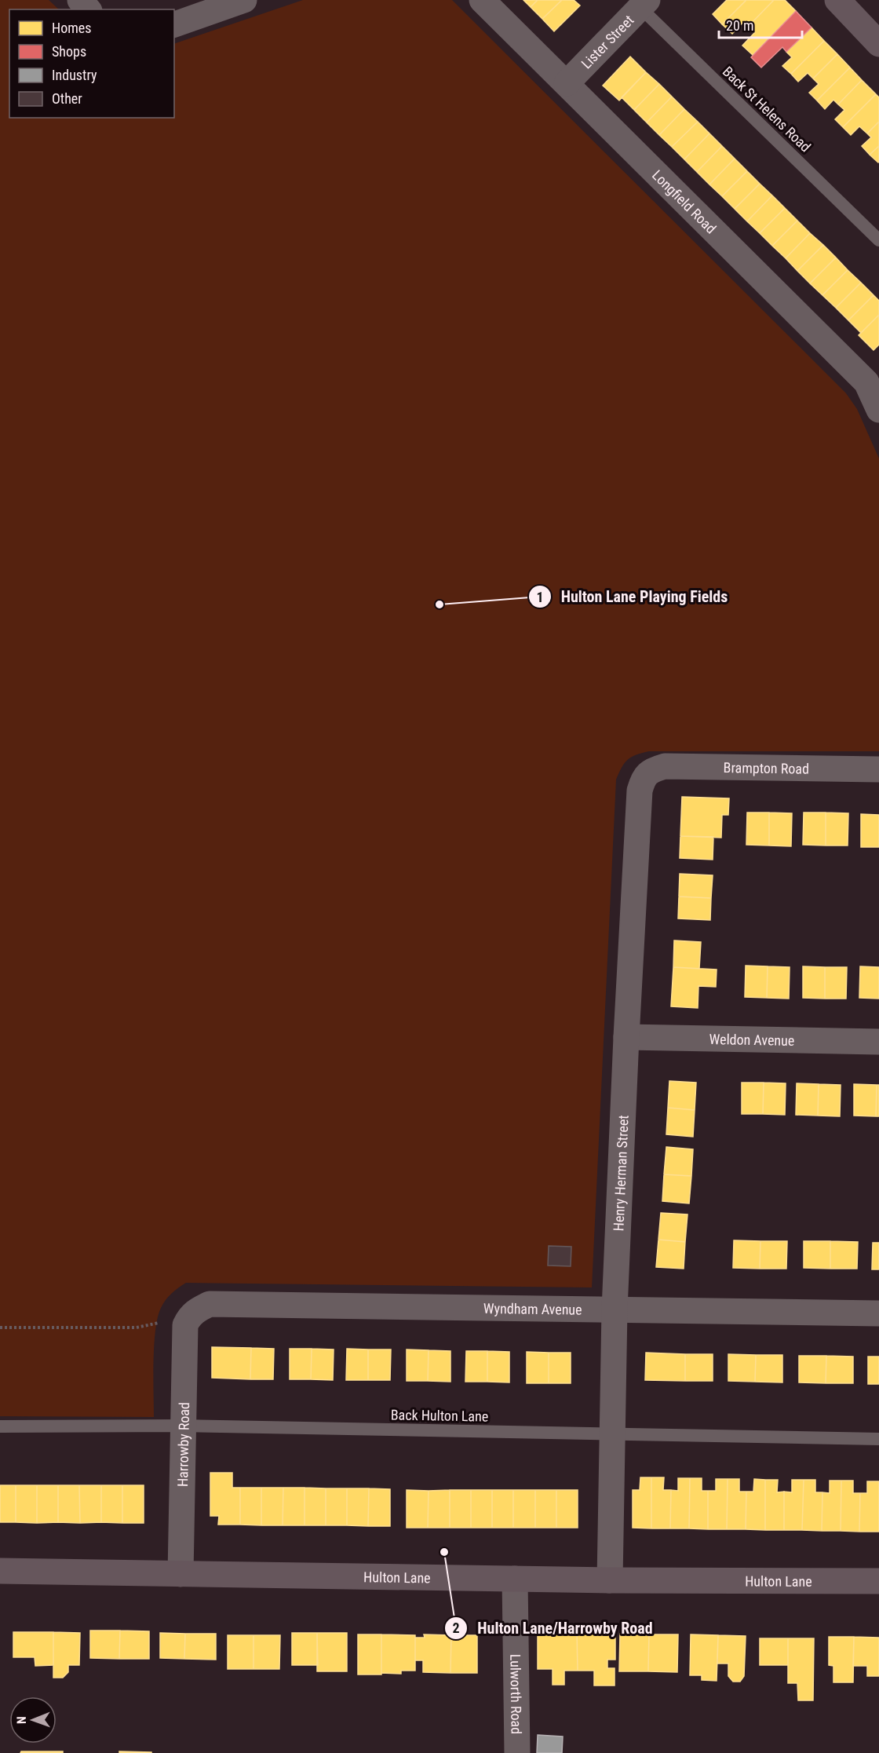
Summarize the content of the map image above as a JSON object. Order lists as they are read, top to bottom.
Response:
{
  "streets": {
    "main road": ["Hulton Lane"],
    "street": [
      "Lister Street",
      "Longfield Road",
      "Brampton Road",
      "Weldon Avenue",
      "Henry Herman Street",
      "Wyndham Avenue",
      "Harrowby Road",
      "Lulworth Road"
    ],
    "lane": ["Back St Helens Road", "Back Hulton Lane"]
  },
  "crossings": [
    ["Lister Street", "Back St Helens Road"],
    ["Lister Street", "Longfield Road"],
    ["Brampton Road", "Henry Herman Street"],
    ["Weldon Avenue", "Henry Herman Street"],
    ["Henry Herman Street", "Wyndham Avenue"],
    ["Henry Herman Street", "Back Hulton Lane"],
    ["Henry Herman Street", "Hulton Lane"],
    ["Wyndham Avenue", "Harrowby Road"],
    ["Back Hulton Lane", "Harrowby Road"],
    ["Harrowby Road", "Hulton Lane"],
    ["Hulton Lane", "Lulworth Road"]
  ],
  "places": ["Hulton Lane Playing Fields", "Hulton Lane/Harrowby Road"],
  "legend": [
    "Homes",
    "Shops",
    "Industry",
    "Other"
  ],
  "scale_bar": "20 m",
  "north": "left"
}
